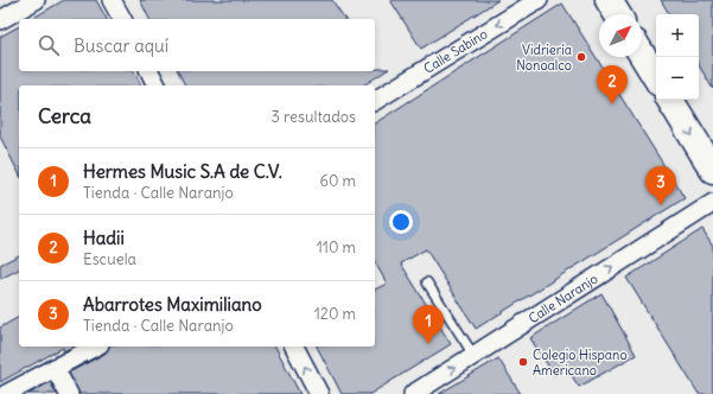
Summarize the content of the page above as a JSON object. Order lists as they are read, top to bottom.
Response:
{
  "streets": {
    "street": ["Calle Sabino", "Calle Naranjo"]
  },
  "one_way": ["Calle Sabino", "Calle Naranjo"],
  "places": ["Vidriería Nonoalco", "Colegio Hispano Americano"],
  "north": "top right",
  "page": {
    "map_buttons": ["+", "−"],
    "search": "Buscar aquí",
    "pins": ["2", "3", "1"],
    "heading": ["Cerca", "3 resultados"],
    "list": [
      {
        "mark": "1",
        "name": "Hermes Music S.A de C.V.",
        "note": "Tienda · Calle Naranjo",
        "value": "60 m"
      },
      {
        "mark": "2",
        "name": "Hadii",
        "note": "Escuela",
        "value": "110 m"
      },
      {
        "mark": "3",
        "name": "Abarrotes Maximiliano",
        "note": "Tienda · Calle Naranjo",
        "value": "120 m"
      }
    ]
  }
}
